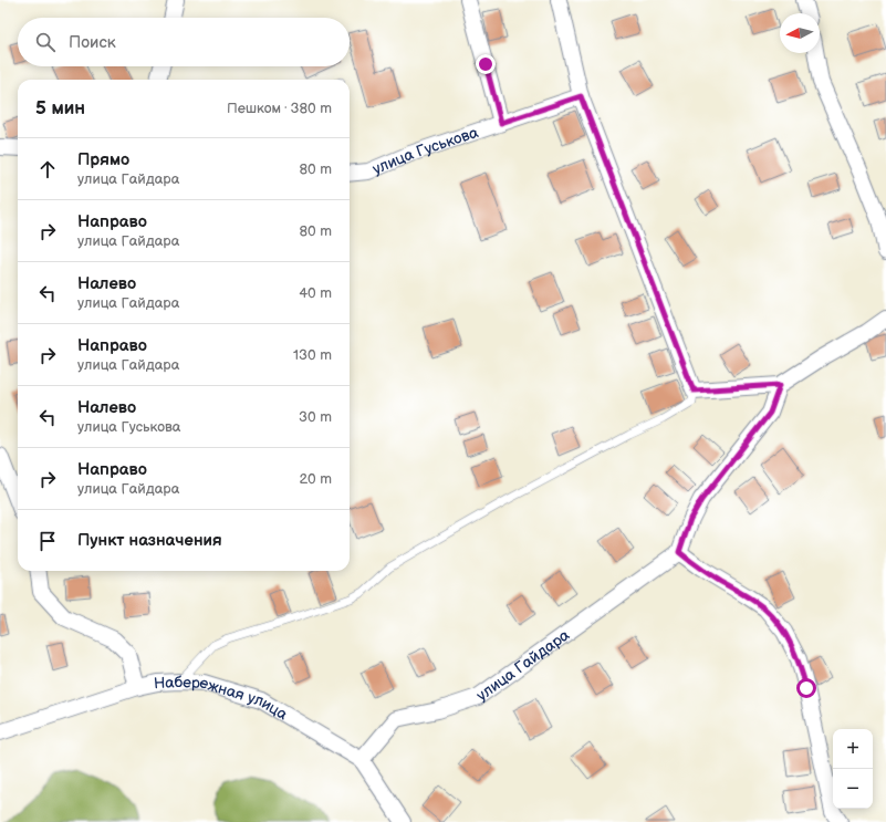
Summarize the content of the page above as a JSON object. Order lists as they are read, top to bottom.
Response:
{
  "streets": {
    "street": ["улица Гуськова", "улица Гайдара", "Набережная улица"]
  },
  "crossings": [
    ["улица Гайдара", "Набережная улица"]
  ],
  "north": "left",
  "page": {
    "search": "Поиск",
    "heading": ["5 мин", "Пешком · 380 m"],
    "list": [
      ["Прямо", "улица Гайдара", "80 m"],
      ["Направо", "улица Гайдара", "80 m"],
      ["Налево", "улица Гайдара", "40 m"],
      ["Направо", "улица Гайдара", "130 m"],
      ["Налево", "улица Гуськова", "30 m"],
      ["Направо", "улица Гайдара", "20 m"],
      "Пункт назначения"
    ],
    "map_buttons": ["+", "−"]
  }
}
